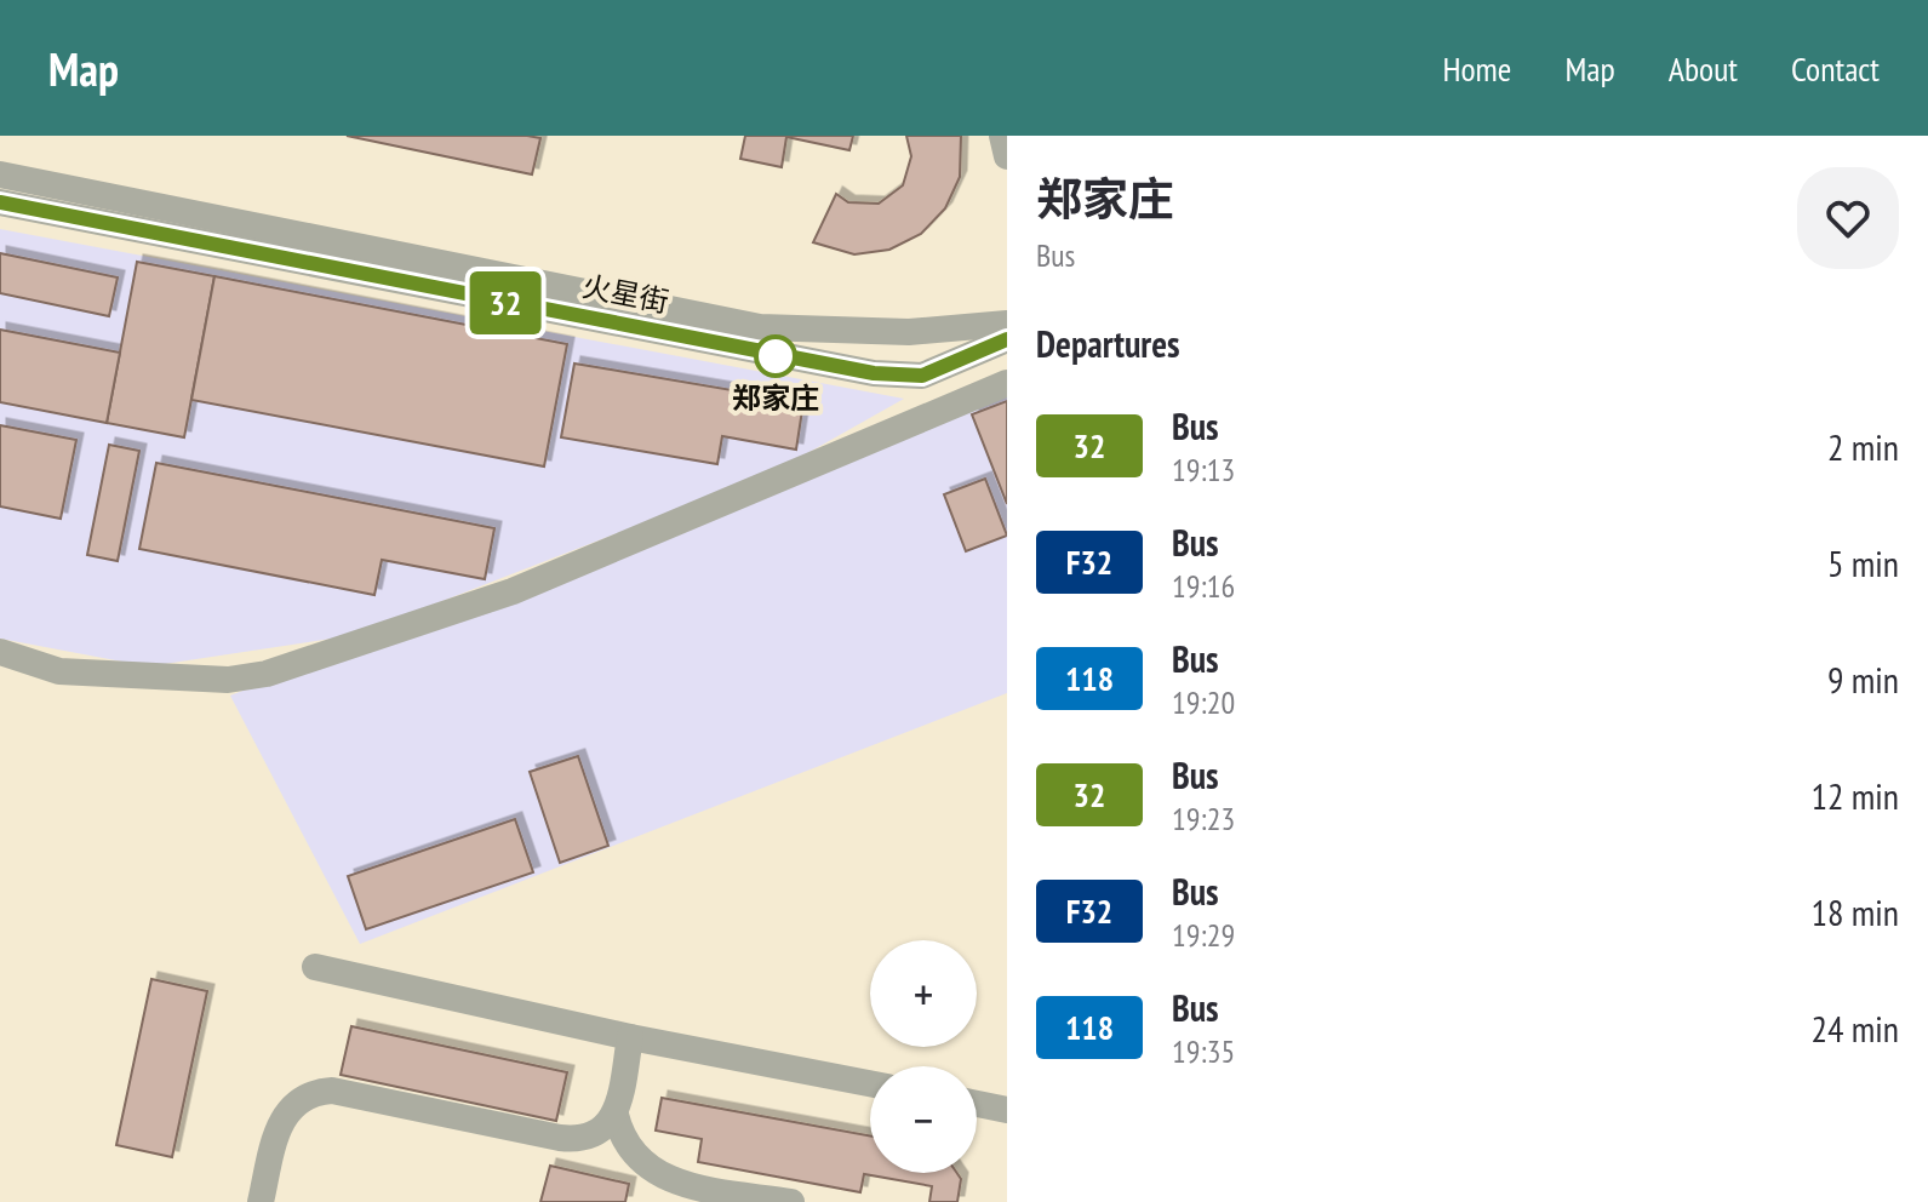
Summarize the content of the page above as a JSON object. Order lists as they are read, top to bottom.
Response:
{
  "streets": {
    "street": ["火星街"]
  },
  "places": ["郑家庄"],
  "lines": ["bus line 32"],
  "page": {
    "header": "Map",
    "nav": [
      "Home",
      "Map",
      "About",
      "Contact"
    ],
    "on_map": "32",
    "heading": [
      ["郑家庄", "Bus"],
      "Departures"
    ],
    "list": [
      {
        "mark": "32",
        "name": "Bus",
        "note": "19:13",
        "value": "2 min"
      },
      {
        "mark": "F32",
        "name": "Bus",
        "note": "19:16",
        "value": "5 min"
      },
      {
        "mark": "118",
        "name": "Bus",
        "note": "19:20",
        "value": "9 min"
      },
      {
        "mark": "32",
        "name": "Bus",
        "note": "19:23",
        "value": "12 min"
      },
      {
        "mark": "F32",
        "name": "Bus",
        "note": "19:29",
        "value": "18 min"
      },
      {
        "mark": "118",
        "name": "Bus",
        "note": "19:35",
        "value": "24 min"
      }
    ],
    "map_buttons": ["+", "−"]
  }
}
